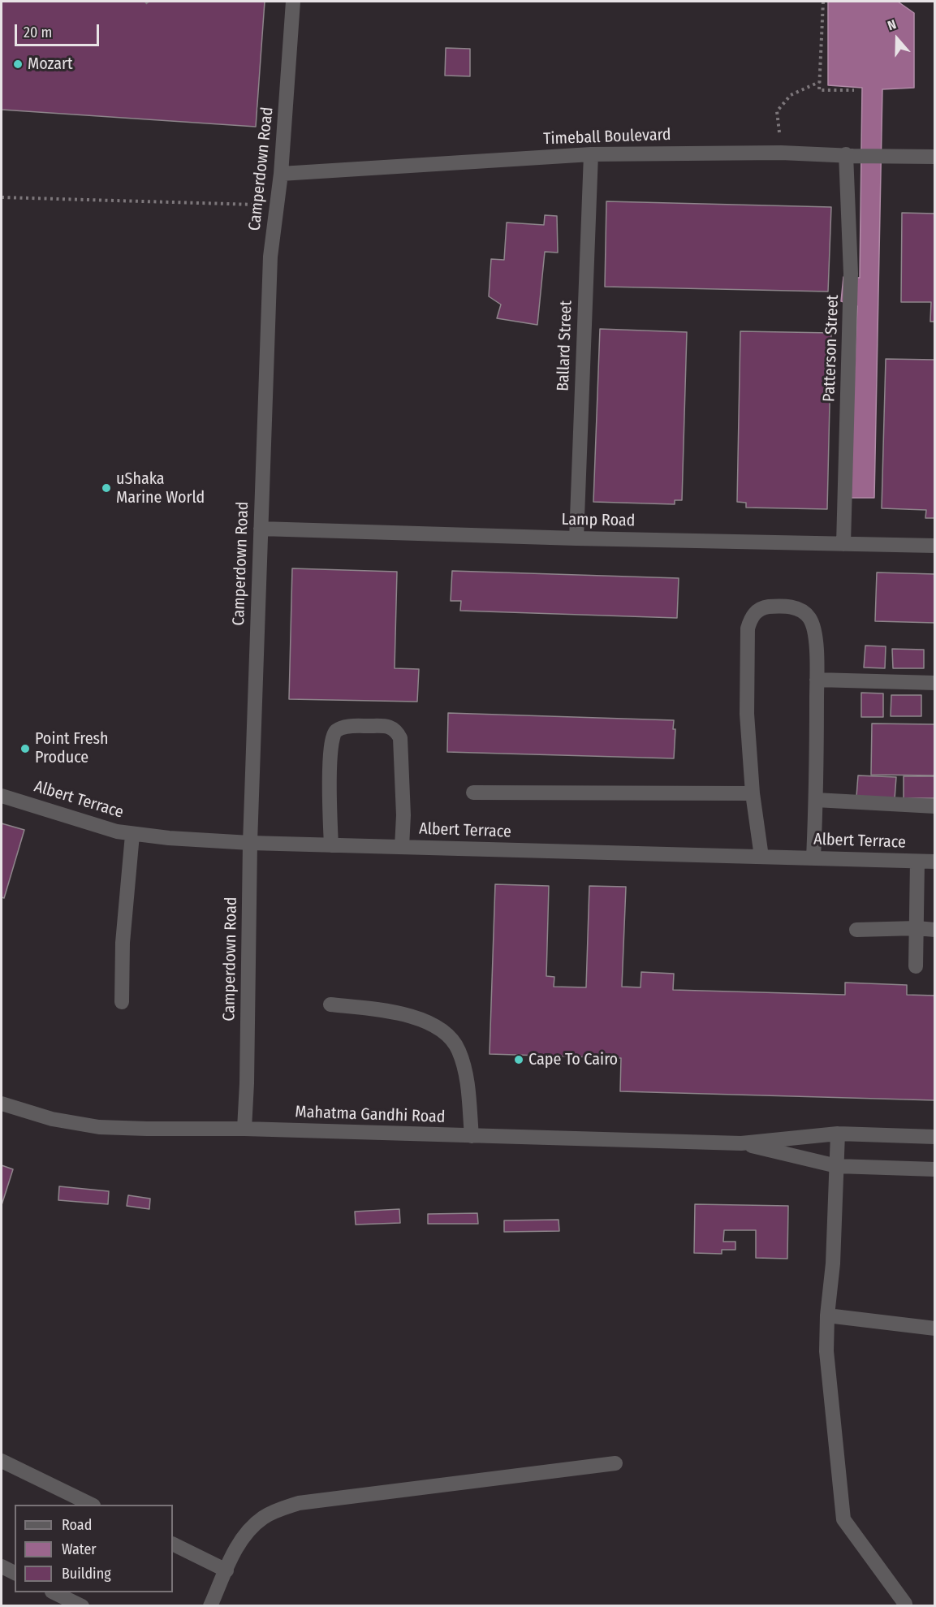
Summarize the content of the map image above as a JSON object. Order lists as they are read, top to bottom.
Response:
{
  "streets": {
    "street": [
      "Timeball Boulevard",
      "Camperdown Road",
      "Ballard Street",
      "Patterson Street",
      "Lamp Road",
      "Albert Terrace",
      "Mahatma Gandhi Road"
    ]
  },
  "crossings": [
    ["Timeball Boulevard", "Camperdown Road"],
    ["Timeball Boulevard", "Ballard Street"],
    ["Timeball Boulevard", "Patterson Street"],
    ["Camperdown Road", "Lamp Road"],
    ["Camperdown Road", "Albert Terrace"],
    ["Camperdown Road", "Mahatma Gandhi Road"],
    ["Ballard Street", "Lamp Road"],
    ["Patterson Street", "Lamp Road"]
  ],
  "places": [
    "Mozart",
    "uShaka Marine World",
    "Point Fresh Produce",
    "Cape To Cairo"
  ],
  "legend": ["Road", "Water", "Building"],
  "scale_bar": "20 m",
  "north": "top"
}
